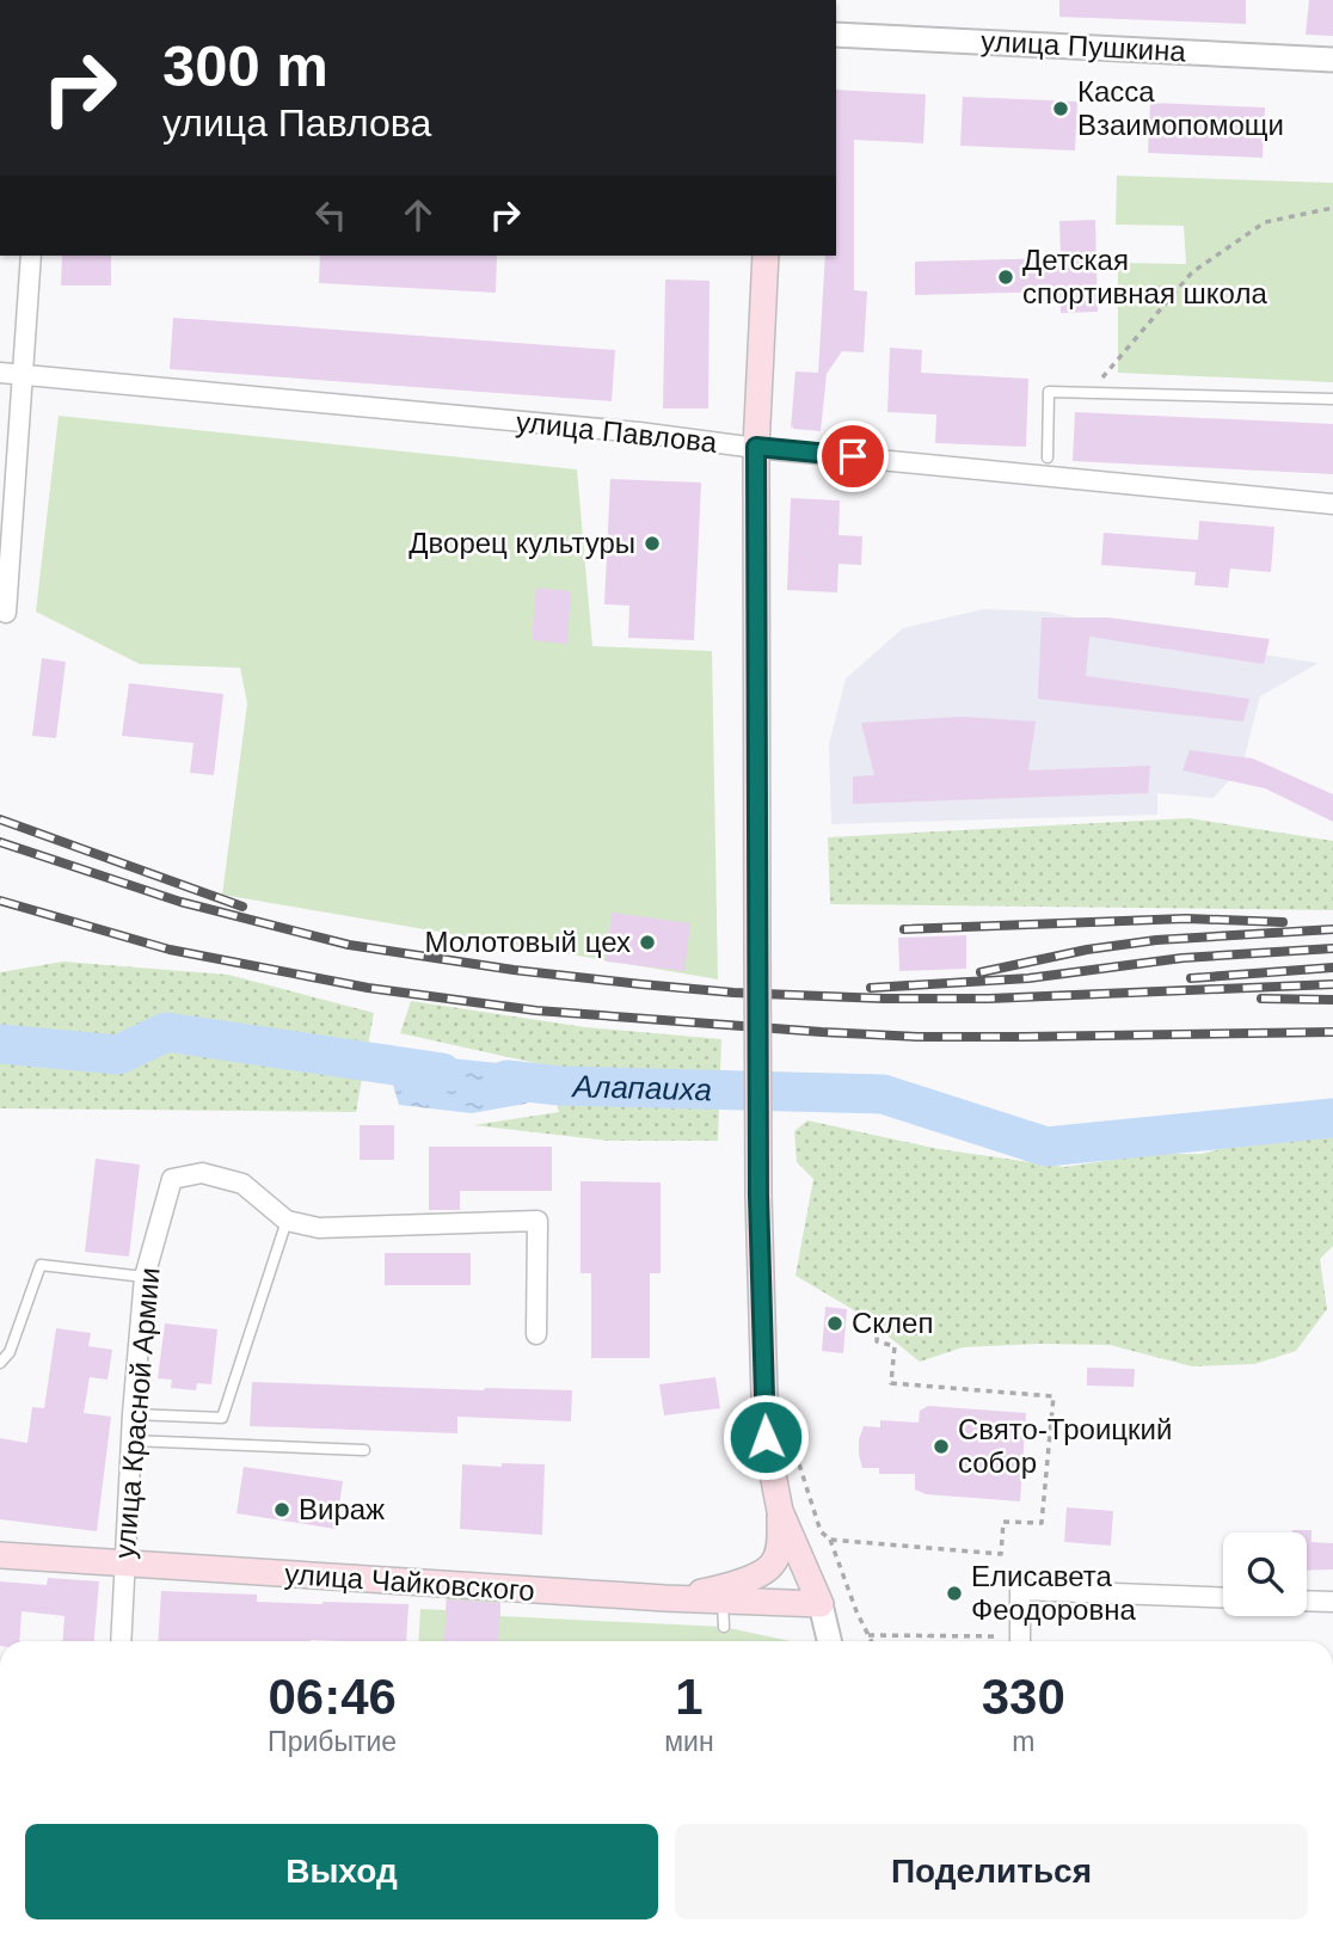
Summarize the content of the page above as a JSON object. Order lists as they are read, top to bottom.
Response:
{
  "streets": {
    "main road": ["улица Чайковского"],
    "street": ["улица Пушкина", "улица Павлова", "улица Красной Армии"]
  },
  "crossings": [
    ["улица Красной Армии", "улица Чайковского"]
  ],
  "water": ["Алапаиха"],
  "places": [
    "Касса Взаимопомощи",
    "Детская спортивная школа",
    "Дворец культуры",
    "Молотовый цех",
    "Склеп",
    "Свято-Троицкий собор",
    "Вираж",
    "Елисавета Феодоровна"
  ],
  "page": {
    "turn": ["300 m", "улица Павлова"],
    "eta": [
      "06:46",
      "Прибытие",
      "1",
      "мин",
      "330",
      "m"
    ],
    "buttons": ["Выход", "Поделиться"]
  }
}
